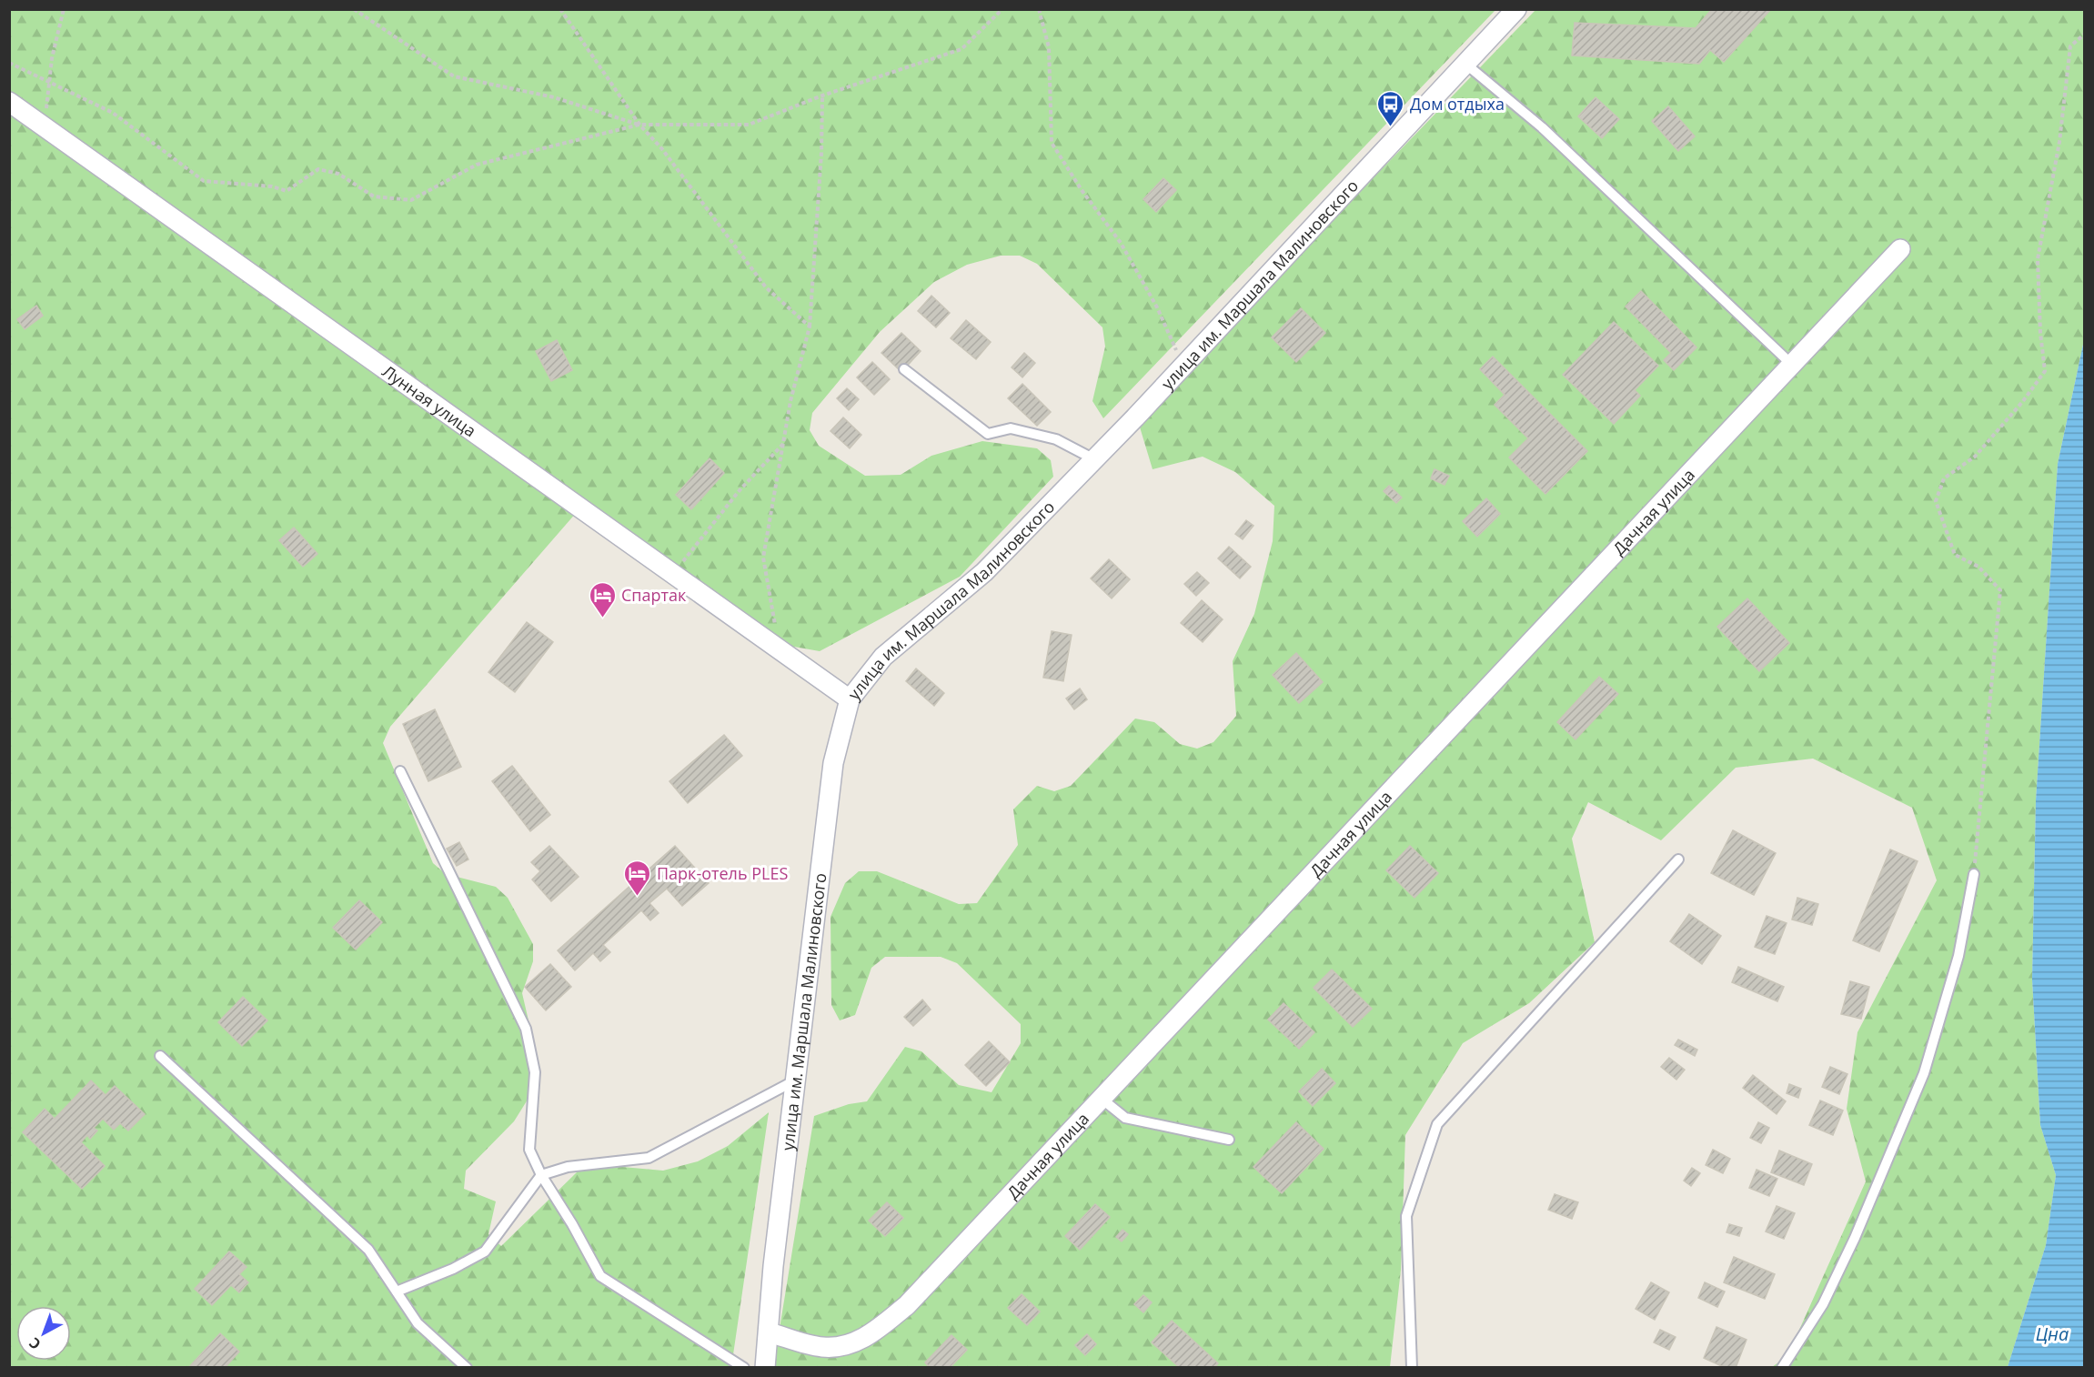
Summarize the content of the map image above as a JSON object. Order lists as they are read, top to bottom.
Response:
{
  "streets": {
    "street": ["улица им. Маршала Малиновского", "Лунная улица", "Дачная улица"]
  },
  "crossings": [
    ["улица им. Маршала Малиновского", "Лунная улица"],
    ["улица им. Маршала Малиновского", "Дачная улица"]
  ],
  "water": ["Цна"],
  "places": {
    "bus stop": ["Дом отдыха"],
    "hotel": ["Спартак", "Парк-отель PLES"]
  },
  "north": "bottom left"
}
